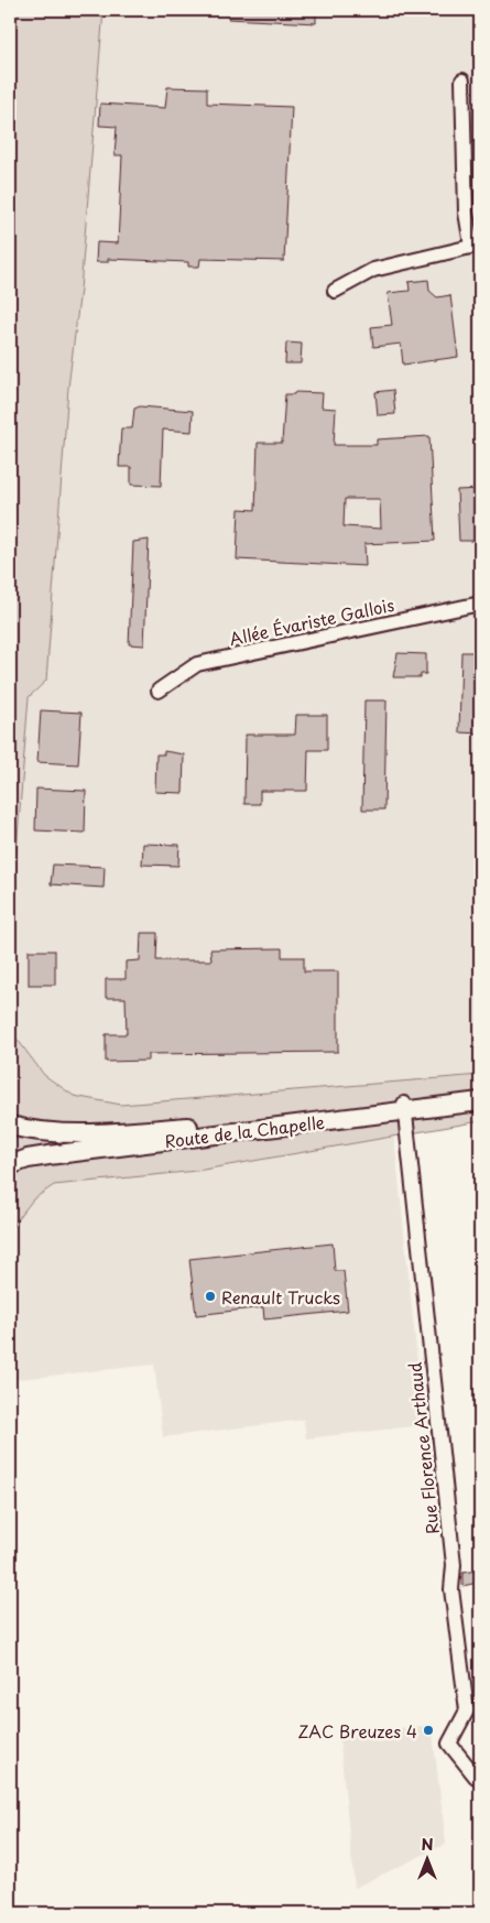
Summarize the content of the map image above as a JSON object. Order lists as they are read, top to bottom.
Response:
{
  "streets": {
    "main road": ["Route de la Chapelle"],
    "street": ["Allée Évariste Gallois", "Rue Florence Arthaud"]
  },
  "crossings": [
    ["Route de la Chapelle", "Rue Florence Arthaud"]
  ],
  "places": ["Renault Trucks", "ZAC Breuzes 4"],
  "north": "top"
}
